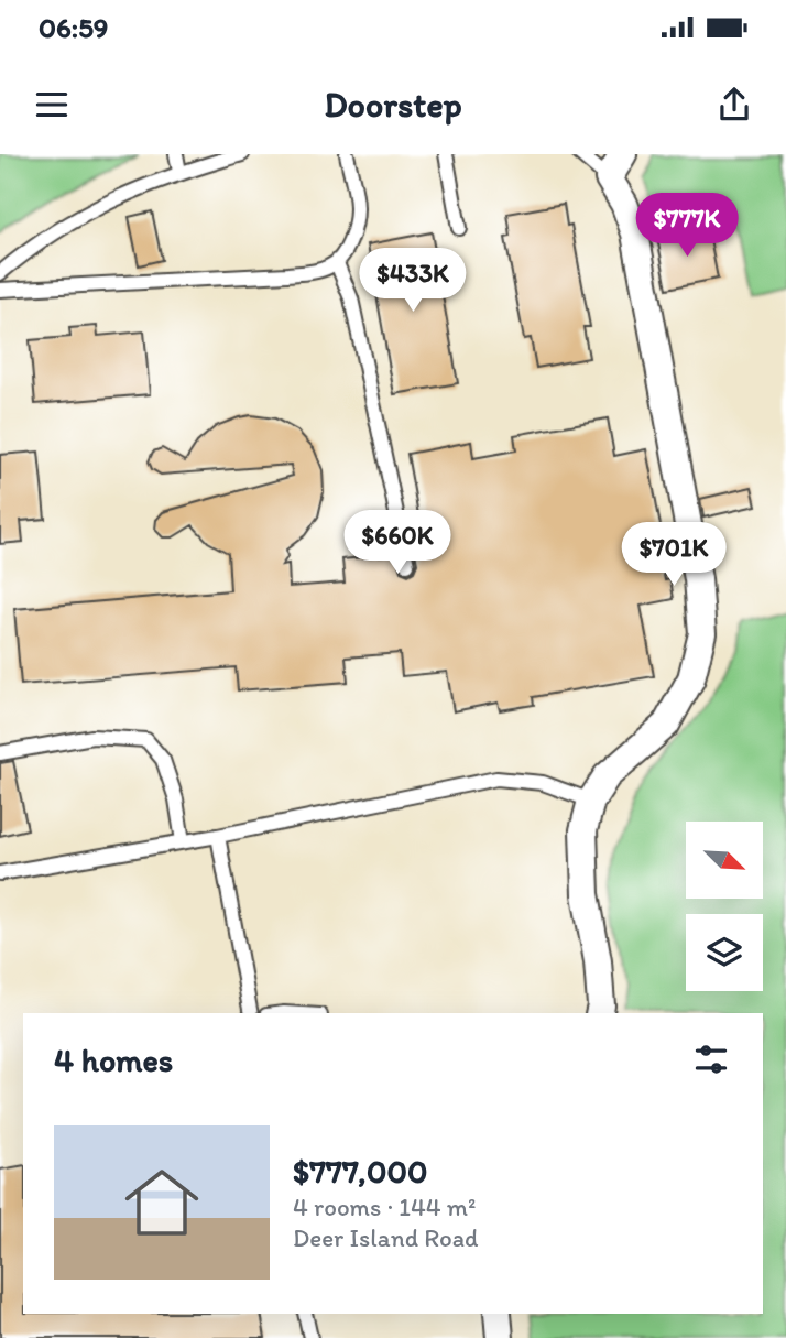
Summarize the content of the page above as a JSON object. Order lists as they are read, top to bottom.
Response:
{
  "north": "bottom right",
  "page": {
    "status": "06:59",
    "header": "Doorstep",
    "price": [
      "$777K",
      "$433K",
      "$660K",
      "$701K"
    ],
    "heading": "4 homes",
    "list": [
      {
        "name": "$777,000",
        "note": "4 rooms · 144 m² · Deer Island Road"
      }
    ]
  }
}
